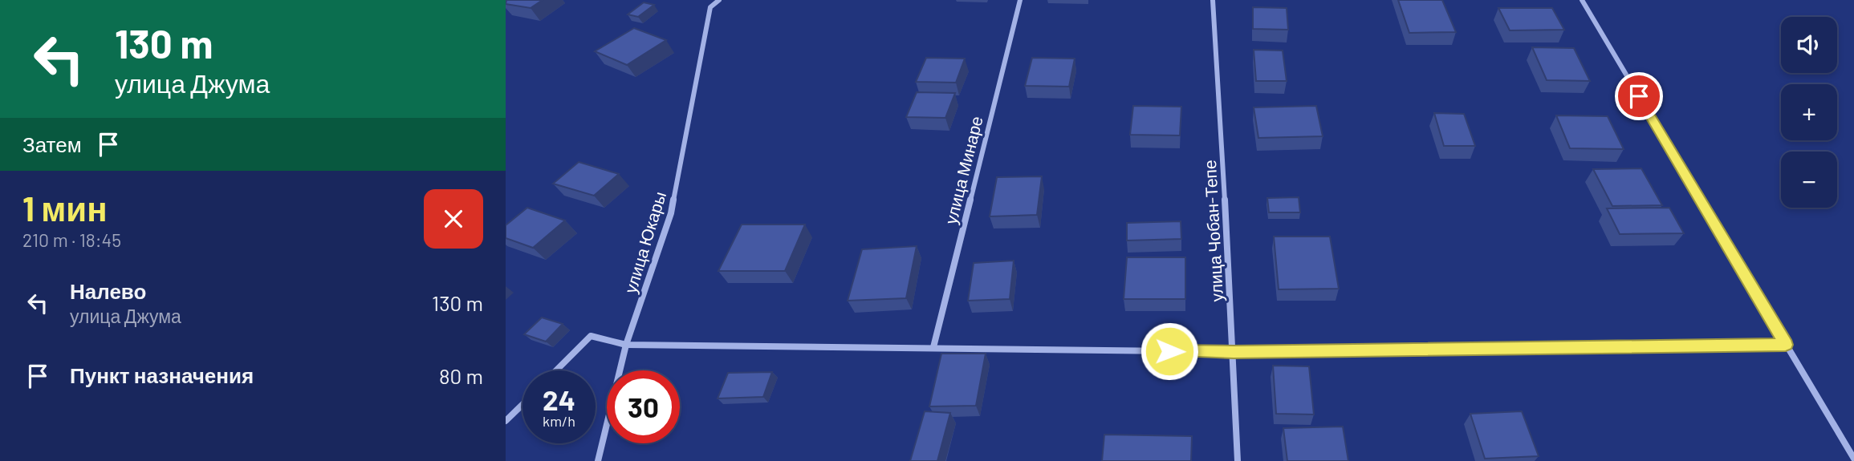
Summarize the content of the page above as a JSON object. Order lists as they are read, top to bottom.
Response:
{
  "streets": {
    "street": ["улица Минаре", "улица Чобан-Тепе", "улица Юкары"]
  },
  "page": {
    "turn": ["130 m", "улица Джума"],
    "map_buttons": ["+", "−"],
    "then": "Затем",
    "heading": ["1 мин", "210 m · 18:45"],
    "list": [
      {
        "name": "Налево",
        "note": "улица Джума",
        "value": "130 m"
      },
      {
        "name": "Пункт назначения",
        "value": "80 m"
      }
    ],
    "speed": "24 km/h",
    "limit": "30"
  }
}
